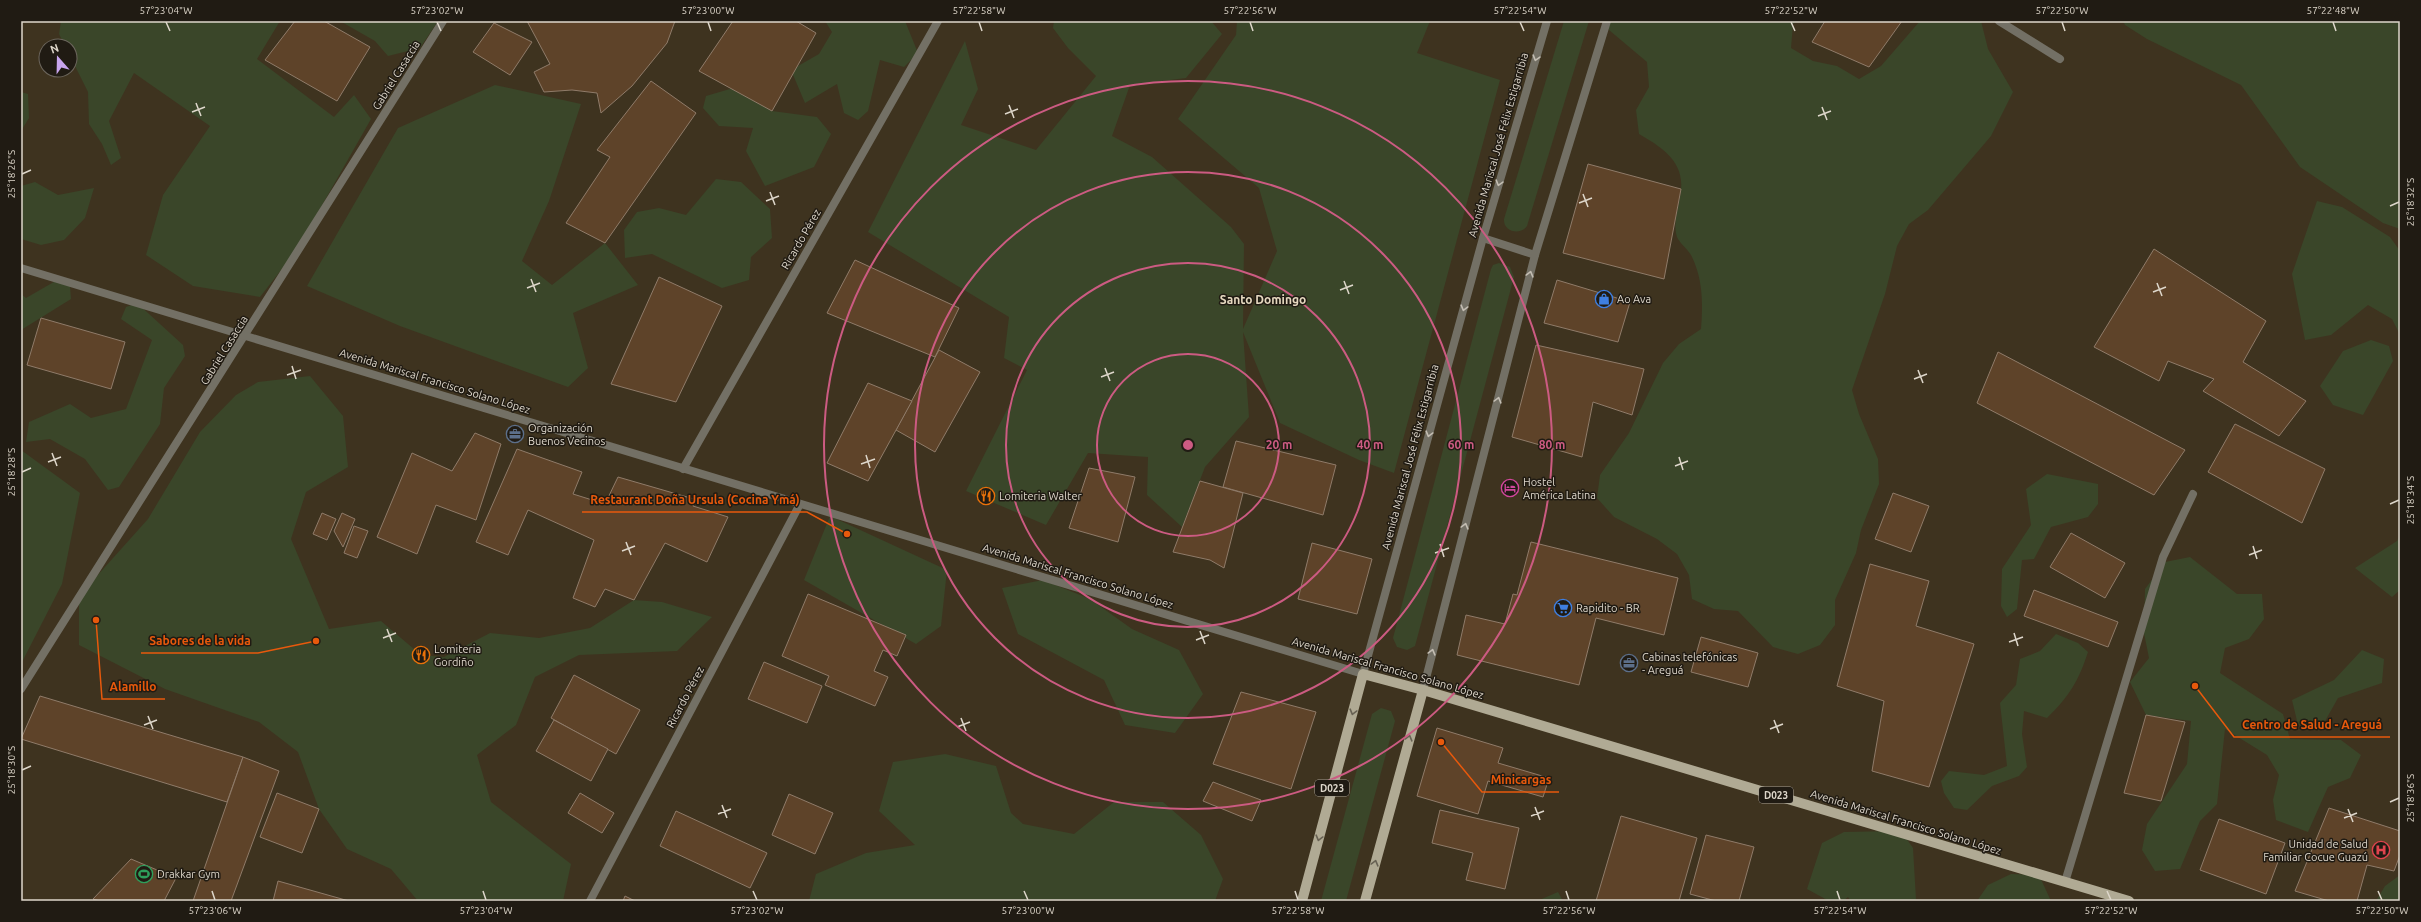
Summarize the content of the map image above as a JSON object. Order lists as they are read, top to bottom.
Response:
{
  "streets": {
    "main road": ["Avenida Mariscal José Félix Estigarribia", "Avenida Mariscal Francisco Solano López", "D023"],
    "street": ["Gabriel Casaccia", "Ricardo Pérez"]
  },
  "crossings": [
    ["Gabriel Casaccia", "Avenida Mariscal Francisco Solano López"],
    ["Avenida Mariscal José Félix Estigarribia", "Avenida Mariscal Francisco Solano López"],
    ["Ricardo Pérez", "Avenida Mariscal Francisco Solano López"]
  ],
  "districts": ["Santo Domingo"],
  "places": {
    "shop": ["Ao Ava"],
    "office": ["Organización Buenos Vecinos", "Cabinas telefónicas - Areguá"],
    "hotel": ["Hostel América Latina"],
    "restaurant": ["Lomiteria Walter", "Lomiteria Gordiño"],
    "other": [
      "Restaurant Doña Ursula (Cocina Ymá)",
      "Alamillo",
      "Sabores de la vida",
      "Centro de Salud - Areguá",
      "Minicargas"
    ],
    "supermarket": ["Rapidito - BR"],
    "hospital": ["Unidad de Salud Familiar Cocue Guazú"],
    "sports": ["Drakkar Gym"]
  },
  "north": "top",
  "coordinates": [
    "57°23'04\"W",
    "57°23'02\"W",
    "57°23'00\"W",
    "57°22'58\"W",
    "57°22'56\"W",
    "57°22'54\"W",
    "57°22'52\"W",
    "57°22'50\"W",
    "57°22'48\"W",
    "25°18'26\"S",
    "25°18'32\"S",
    "25°18'28\"S",
    "25°18'34\"S",
    "25°18'30\"S",
    "25°18'36\"S",
    "57°23'06\"W"
  ],
  "rings": [
    "20 m",
    "40 m",
    "60 m",
    "80 m"
  ]
}
